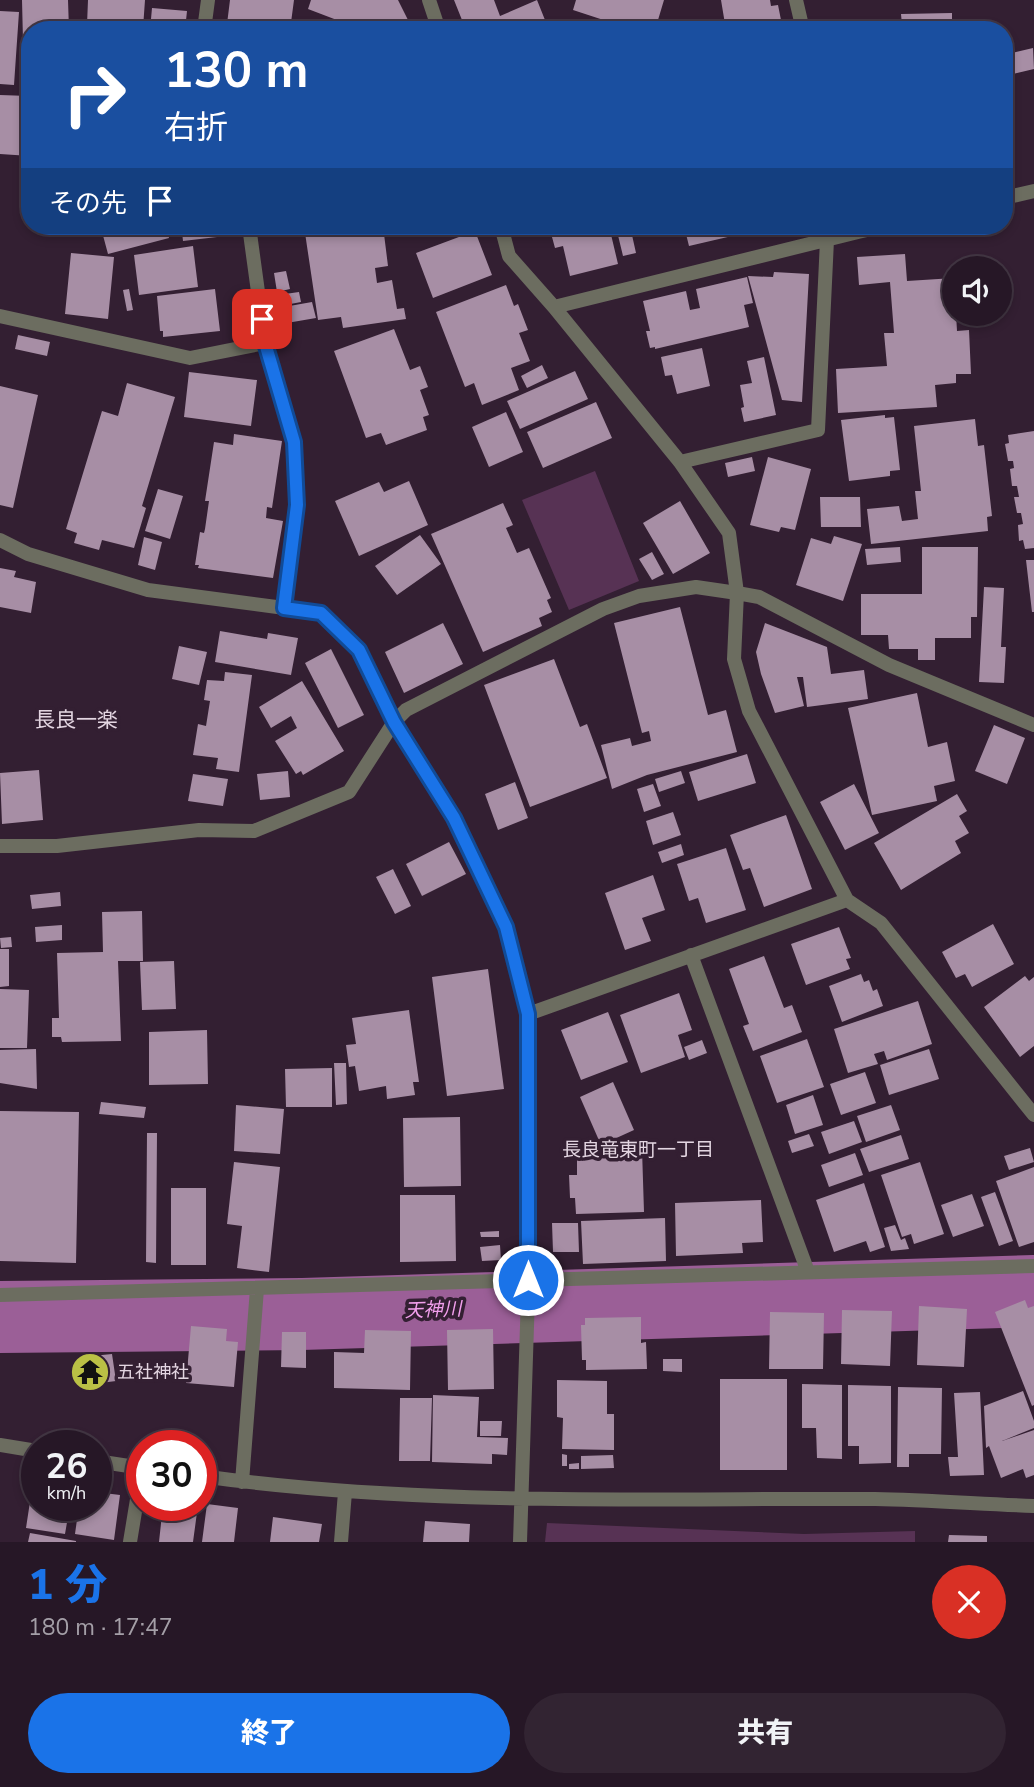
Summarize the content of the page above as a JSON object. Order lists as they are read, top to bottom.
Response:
{
  "districts": ["長良一楽", "長良竜東町一丁目"],
  "water": ["天神川"],
  "places": {
    "temple": ["五社神社"]
  },
  "page": {
    "turn": ["130 m", "右折"],
    "then": "その先",
    "speed": "26 km/h",
    "limit": "30",
    "heading": ["1 分", "180 m · 17:47"],
    "buttons": ["終了", "共有"]
  }
}
